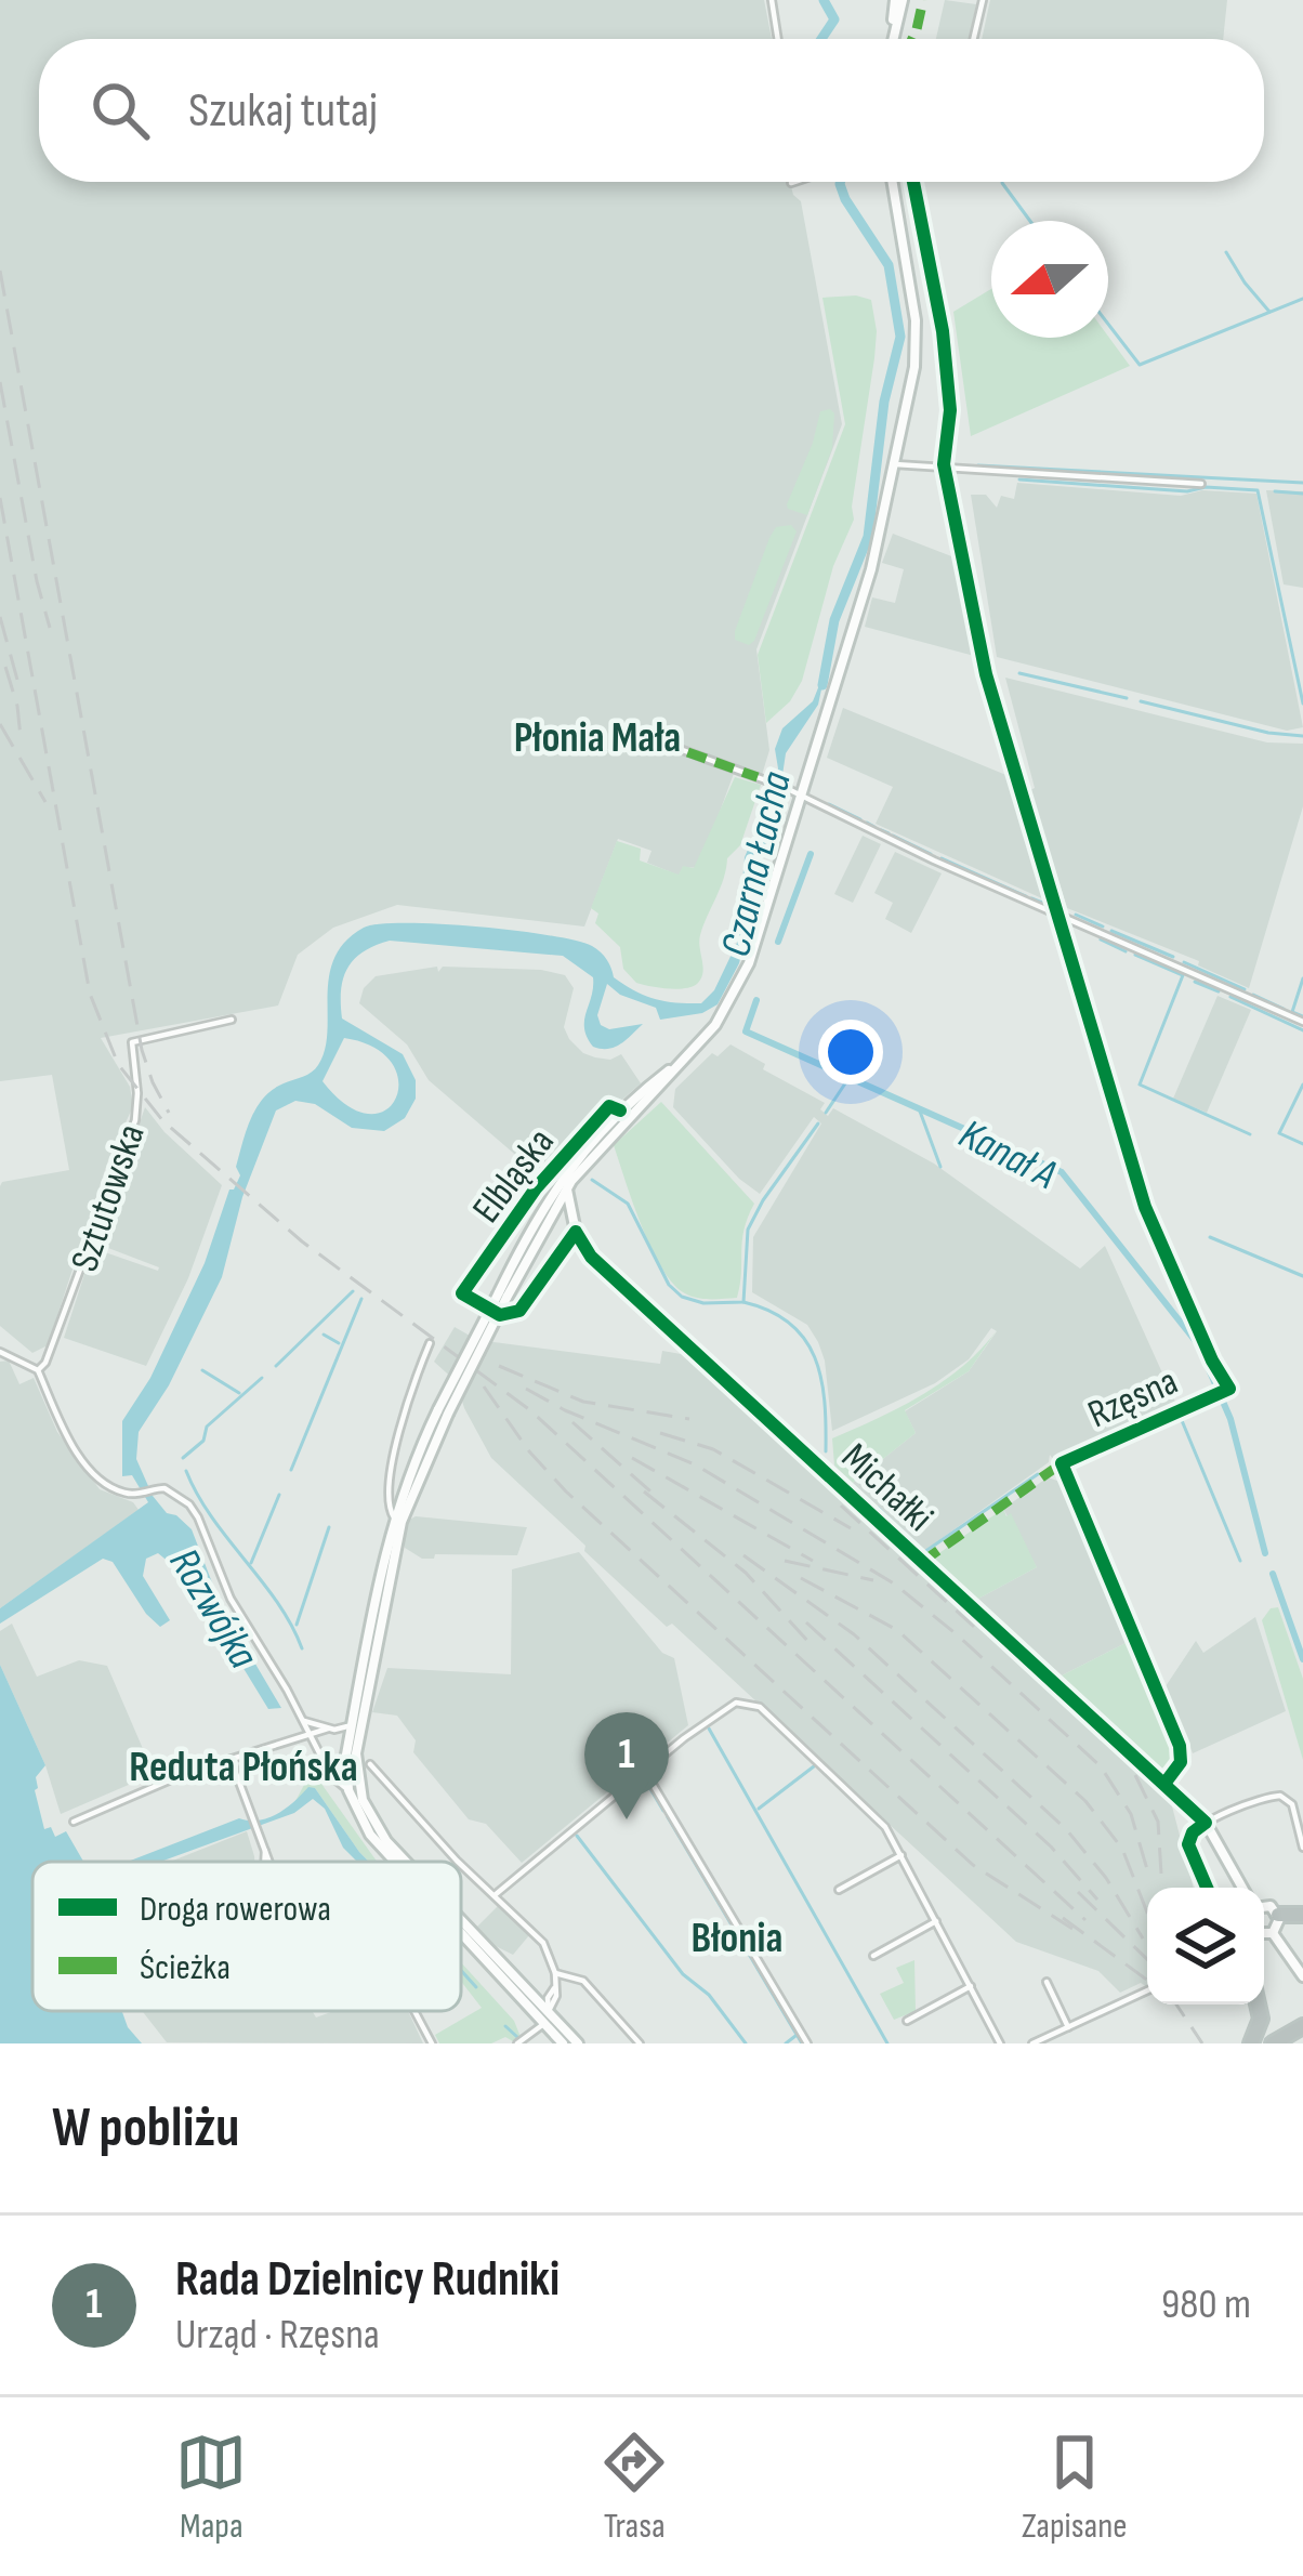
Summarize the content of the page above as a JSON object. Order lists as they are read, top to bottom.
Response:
{
  "streets": {
    "main road": ["Elbląska", "Michałki"],
    "street": ["Sztutowska"],
    "cycle path": ["Rzęsna"]
  },
  "crossings": [
    ["Elbląska", "Michałki"]
  ],
  "districts": ["Płonia Mała", "Reduta Płońska", "Błonia"],
  "water": ["Czarna Łacha", "Kanał A", "Rozwójka"],
  "legend": ["Droga rowerowa", "Ścieżka"],
  "north": "left",
  "page": {
    "search": "Szukaj tutaj",
    "pins": "1",
    "heading": "W pobliżu",
    "list": [
      {
        "mark": "1",
        "name": "Rada Dzielnicy Rudniki",
        "note": "Urząd · Rzęsna",
        "value": "980 m"
      }
    ],
    "nav": ["Mapa", "Trasa", "Zapisane"]
  }
}
